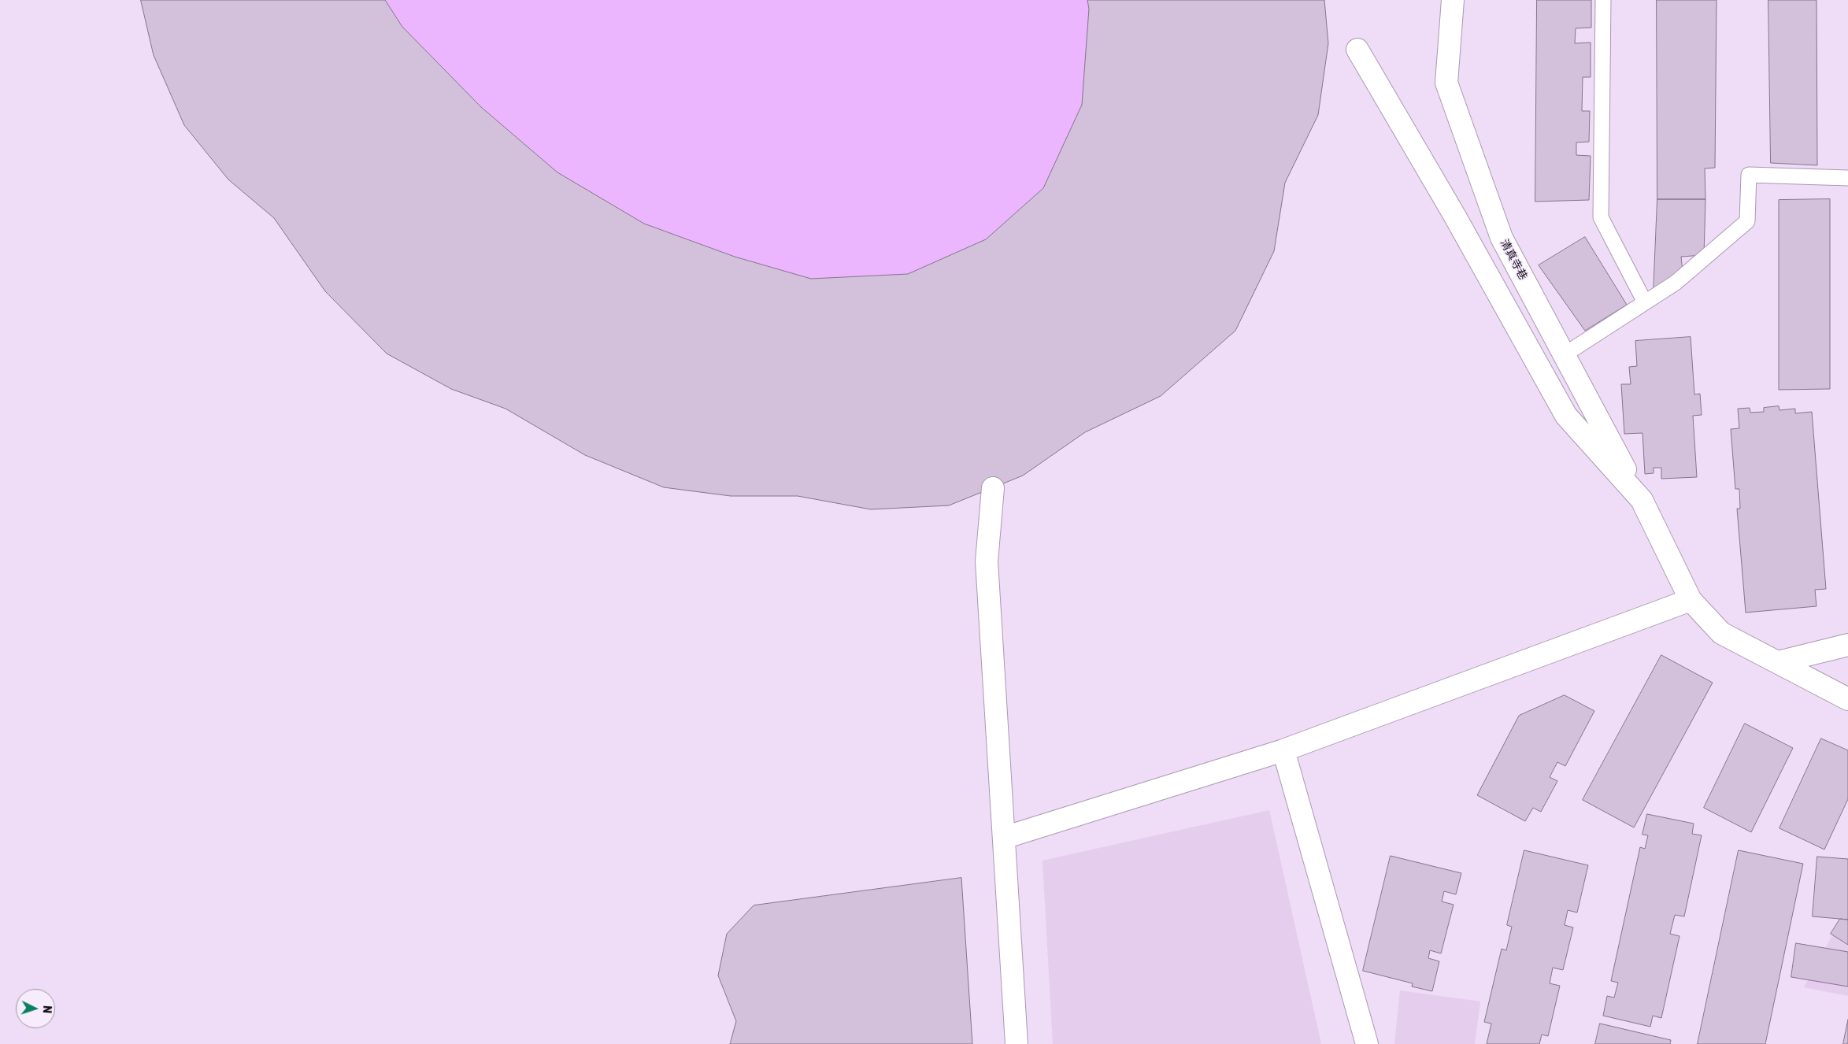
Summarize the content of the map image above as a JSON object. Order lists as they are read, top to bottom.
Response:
{
  "streets": {
    "street": ["清真寺巷"]
  },
  "north": "right"
}
